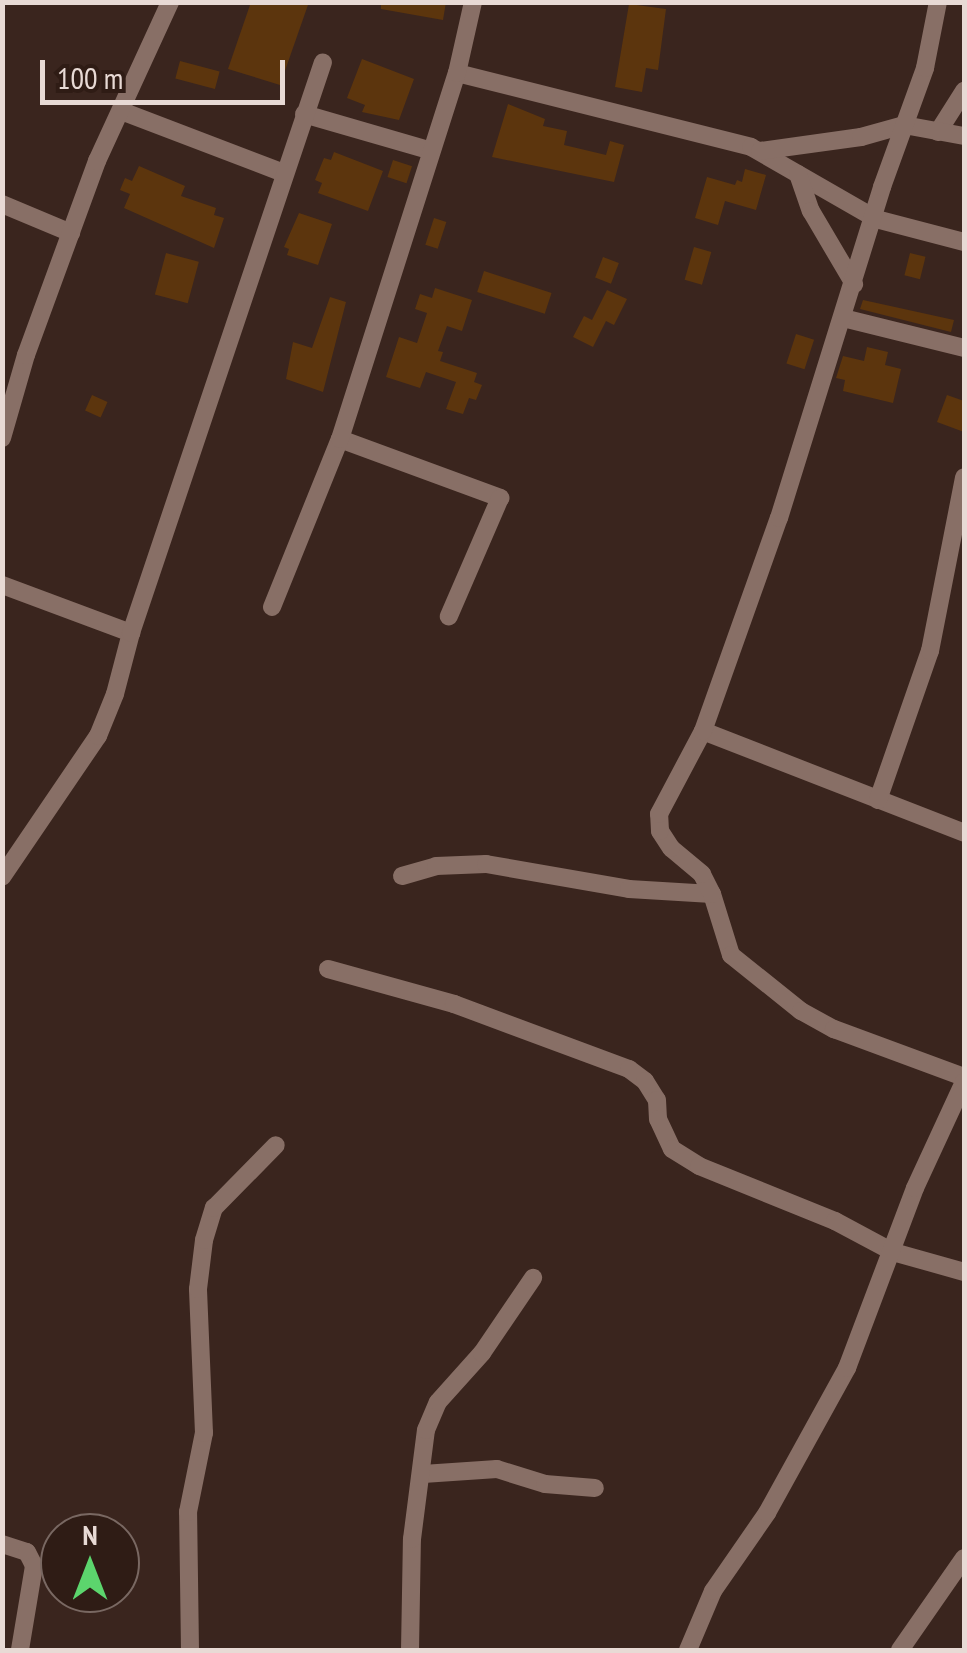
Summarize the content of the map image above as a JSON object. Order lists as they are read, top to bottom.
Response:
{
  "scale_bar": "100 m",
  "north": "top"
}
